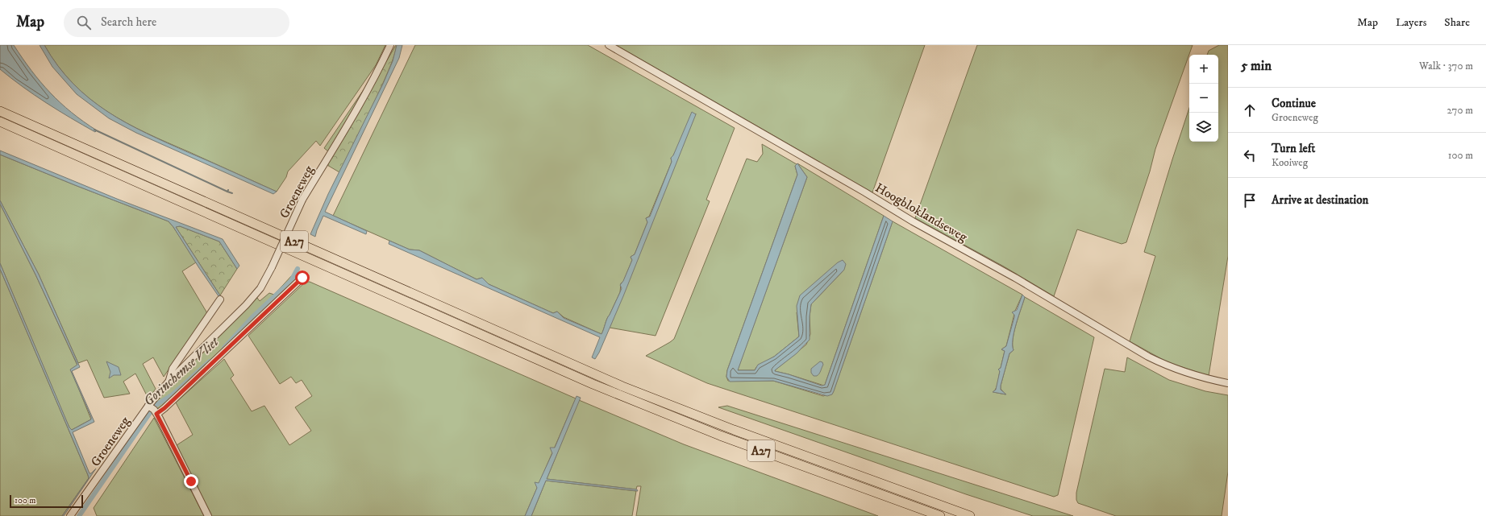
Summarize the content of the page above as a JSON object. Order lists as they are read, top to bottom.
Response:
{
  "streets": {
    "highway": ["A27"],
    "street": ["Groeneweg", "Hoogbloklandseweg"]
  },
  "water": ["Gorinchemse Vliet"],
  "scale_bar": "100 m",
  "page": {
    "header": "Map",
    "search": "Search here",
    "nav": ["Map", "Layers", "Share"],
    "heading": ["5 min", "Walk · 370 m"],
    "map_buttons": ["+", "−"],
    "list": [
      ["Continue", "Groeneweg", "270 m"],
      ["Turn left", "Kooiweg", "100 m"],
      "Arrive at destination"
    ],
    "scale": "100 m"
  }
}
